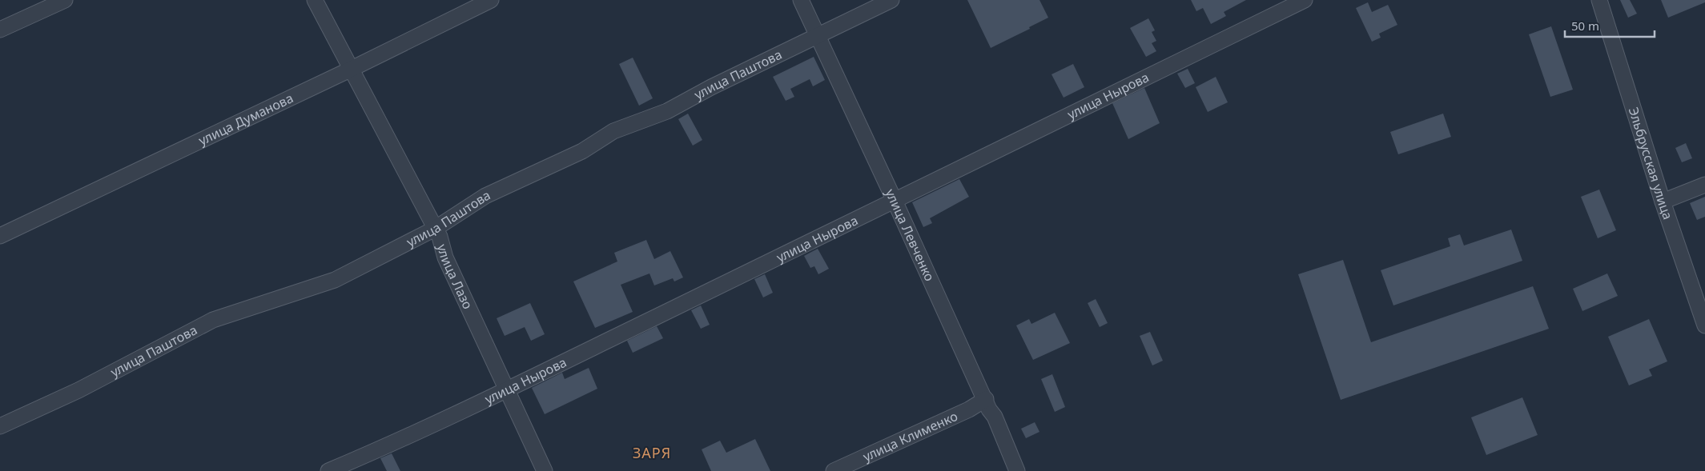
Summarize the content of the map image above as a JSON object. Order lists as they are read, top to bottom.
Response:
{
  "streets": {
    "street": [
      "улица Паштова",
      "улица Нырова",
      "улица Думанова",
      "Эльбрусская улица",
      "улица Левченко",
      "улица Лазо",
      "улица Клименко"
    ]
  },
  "crossings": [
    ["улица Паштова", "улица Левченко"],
    ["улица Паштова", "улица Лазо"],
    ["улица Нырова", "улица Левченко"],
    ["улица Нырова", "улица Лазо"],
    ["улица Думанова", "улица Лазо"],
    ["улица Левченко", "улица Клименко"]
  ],
  "districts": ["ЗАРЯ"],
  "scale_bar": "50 m"
}
